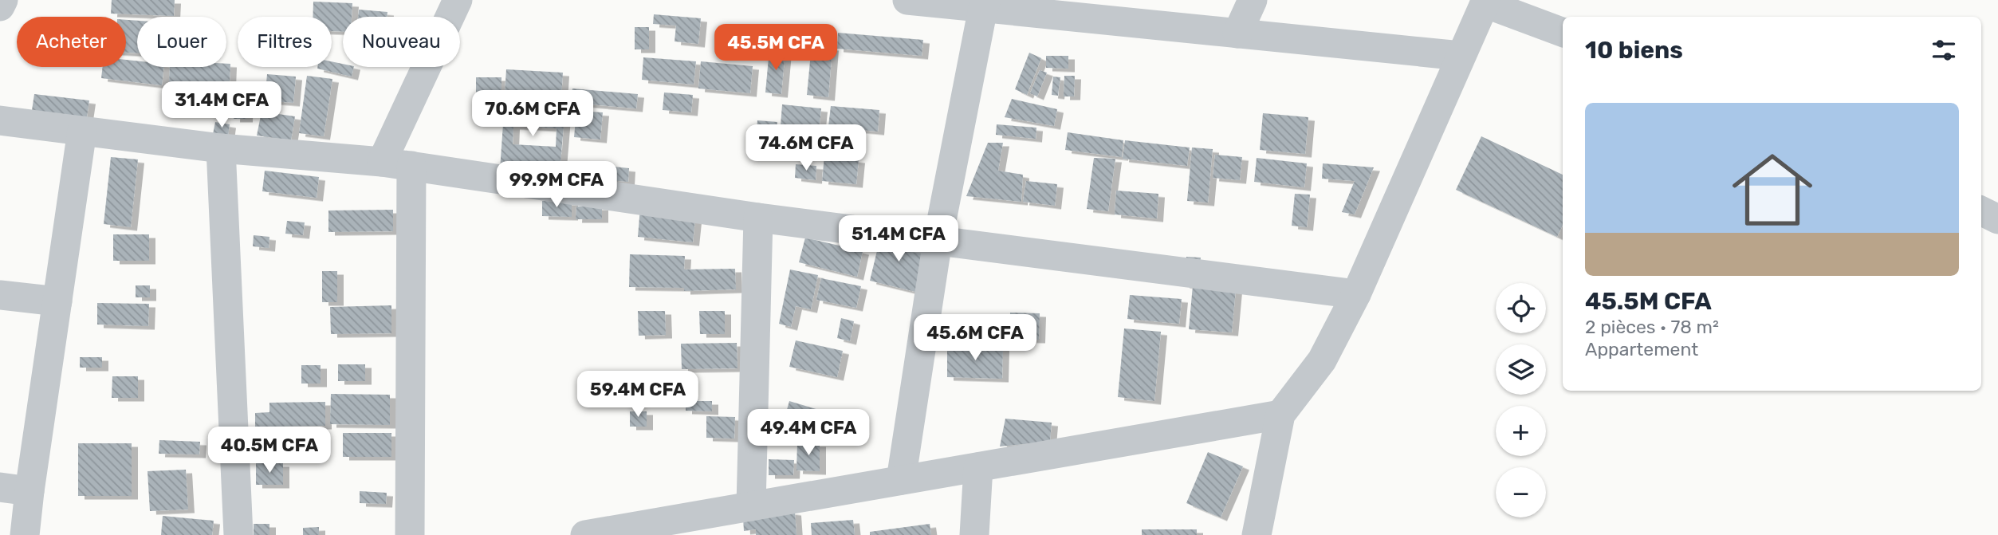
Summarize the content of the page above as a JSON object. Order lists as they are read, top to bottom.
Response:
{
  "page": {
    "chip": [
      "Acheter",
      "Louer",
      "Filtres",
      "Nouveau"
    ],
    "heading": "10 biens",
    "price": [
      "45.5M CFA",
      "31.4M CFA",
      "70.6M CFA",
      "74.6M CFA",
      "99.9M CFA",
      "51.4M CFA",
      "45.6M CFA",
      "59.4M CFA",
      "49.4M CFA",
      "40.5M CFA"
    ],
    "list": [
      {
        "name": "45.5M CFA",
        "note": "2 pièces · 78 m² · Appartement"
      }
    ],
    "map_buttons": ["+", "−"]
  }
}
